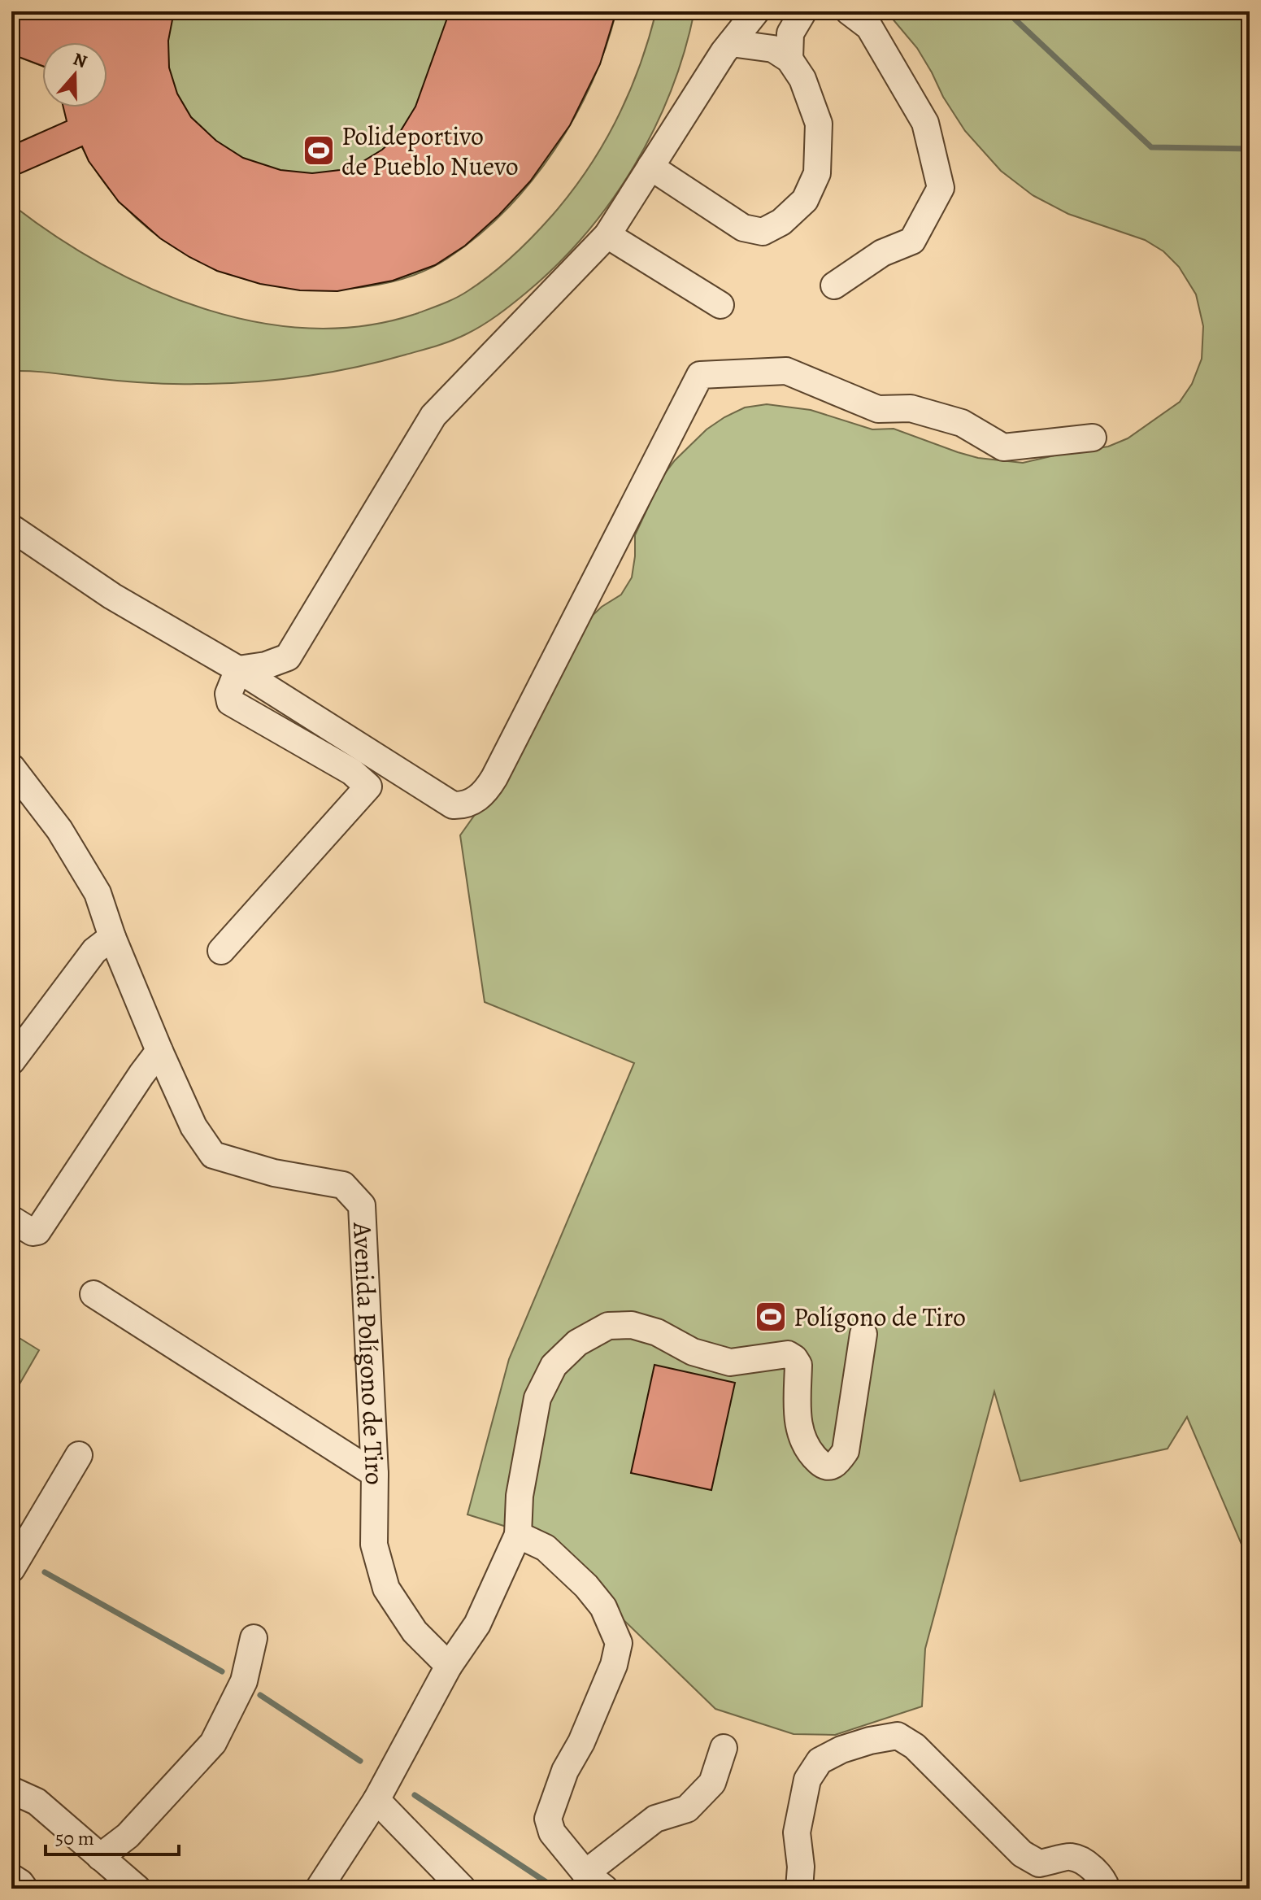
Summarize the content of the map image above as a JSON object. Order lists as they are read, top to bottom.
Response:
{
  "streets": {
    "street": ["Avenida Polígono de Tiro"]
  },
  "places": {
    "sports": ["Polideportivo de Pueblo Nuevo", "Polígono de Tiro"]
  },
  "scale_bar": "50 m",
  "north": "top"
}
